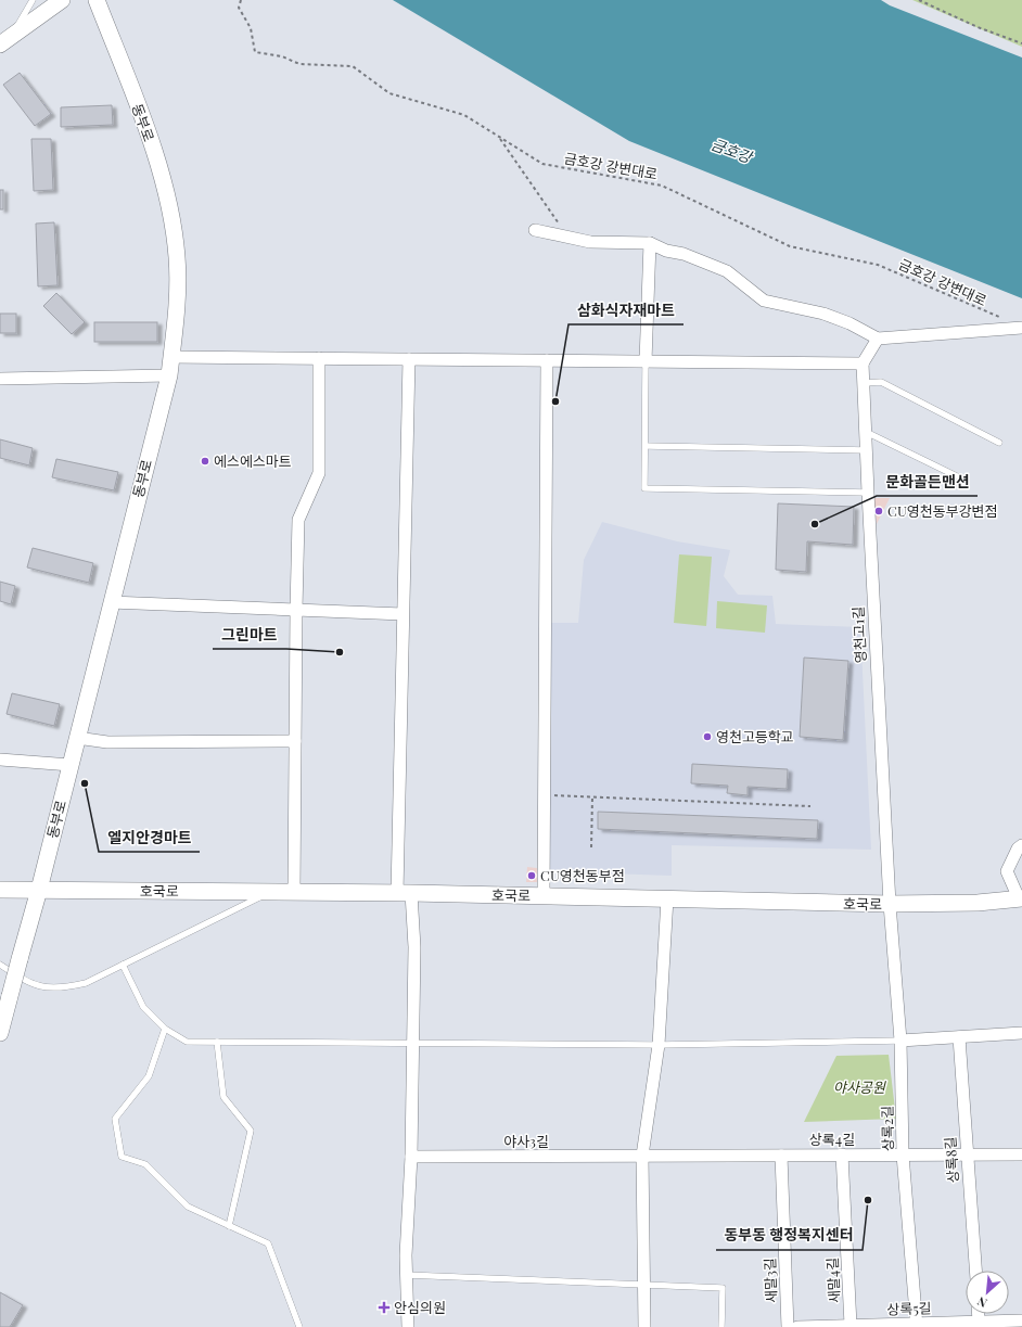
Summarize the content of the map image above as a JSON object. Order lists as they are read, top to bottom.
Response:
{
  "streets": {
    "street": [
      "동부로",
      "영천고1길",
      "호국로",
      "상록2길",
      "상록4길",
      "야사3길",
      "상록8길",
      "새말3길",
      "새말4길",
      "상록5길"
    ],
    "path": ["금호강 강변대로"]
  },
  "crossings": [
    ["동부로", "호국로"],
    ["영천고1길", "호국로"],
    ["영천고1길", "상록2길"],
    ["호국로", "상록2길"],
    ["상록2길", "상록4길"],
    ["상록2길", "상록5길"],
    ["상록4길", "야사3길"],
    ["상록4길", "상록8길"],
    ["상록4길", "새말3길"],
    ["상록4길", "새말4길"],
    ["새말4길", "상록5길"]
  ],
  "water": ["금호강"],
  "parks": ["야사공원"],
  "places": {
    "other": [
      "삼화식자재마트",
      "에스에스마트",
      "CU영천동부강변점",
      "문화골든맨션",
      "그린마트",
      "영천고등학교",
      "엘지안경마트",
      "CU영천동부점",
      "동부동 행정복지센터"
    ],
    "health": ["안심의원"]
  },
  "north": "bottom left"
}
